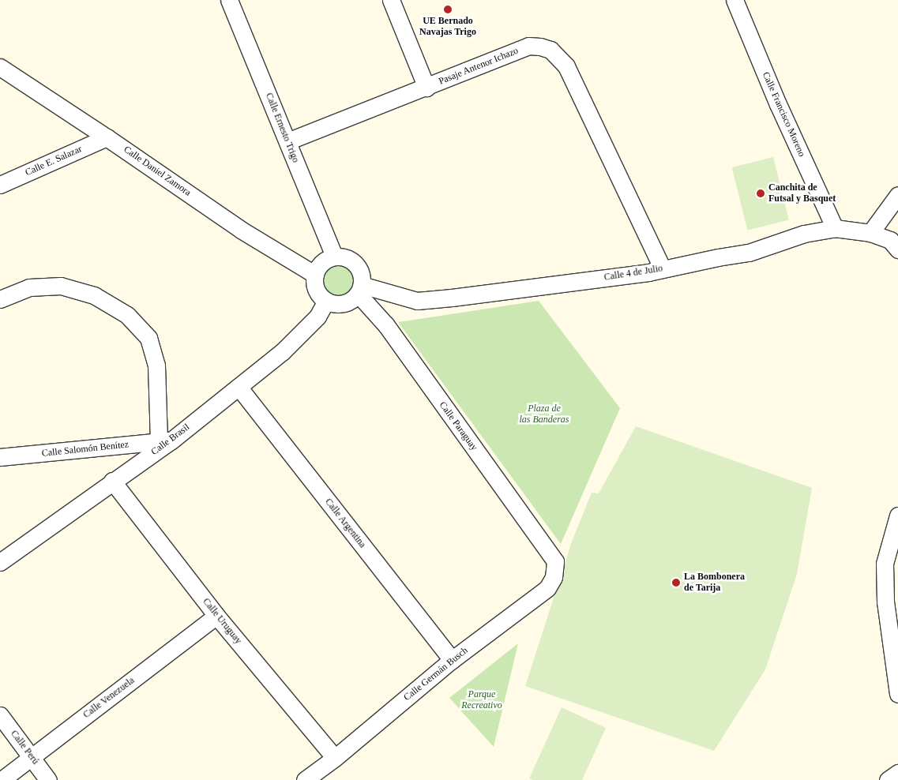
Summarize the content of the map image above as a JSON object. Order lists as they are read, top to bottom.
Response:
{
  "streets": {
    "street": [
      "Pasaje Antenor Ichazo",
      "Calle Francisco Moreno",
      "Calle Ernesto Trigo",
      "Calle E. Salazar",
      "Calle Daniel Zamora",
      "Calle 4 de Julio",
      "Calle Paraguay",
      "Calle Brasil",
      "Calle Salomón Benítez",
      "Calle Argentina",
      "Calle Uruguay",
      "Calle Germán Busch",
      "Calle Venezuela",
      "Calle Perú"
    ]
  },
  "crossings": [
    ["Pasaje Antenor Ichazo", "Calle Ernesto Trigo"],
    ["Pasaje Antenor Ichazo", "Calle 4 de Julio"],
    ["Calle Francisco Moreno", "Calle 4 de Julio"],
    ["Calle Ernesto Trigo", "Calle Daniel Zamora"],
    ["Calle Ernesto Trigo", "Calle 4 de Julio"],
    ["Calle Ernesto Trigo", "Calle Paraguay"],
    ["Calle Ernesto Trigo", "Calle Brasil"],
    ["Calle E. Salazar", "Calle Daniel Zamora"],
    ["Calle Daniel Zamora", "Calle 4 de Julio"],
    ["Calle Daniel Zamora", "Calle Paraguay"],
    ["Calle Daniel Zamora", "Calle Brasil"],
    ["Calle 4 de Julio", "Calle Paraguay"],
    ["Calle 4 de Julio", "Calle Brasil"],
    ["Calle Paraguay", "Calle Brasil"],
    ["Calle Paraguay", "Calle Germán Busch"],
    ["Calle Brasil", "Calle Salomón Benítez"],
    ["Calle Brasil", "Calle Argentina"],
    ["Calle Brasil", "Calle Uruguay"],
    ["Calle Argentina", "Calle Germán Busch"],
    ["Calle Uruguay", "Calle Germán Busch"],
    ["Calle Uruguay", "Calle Venezuela"],
    ["Calle Venezuela", "Calle Perú"]
  ],
  "parks": ["Plaza de las Banderas", "Parque Recreativo"],
  "places": ["UE Bernado Navajas Trigo", "Canchita de Futsal y Basquet", "La Bombonera de Tarija"]
}
